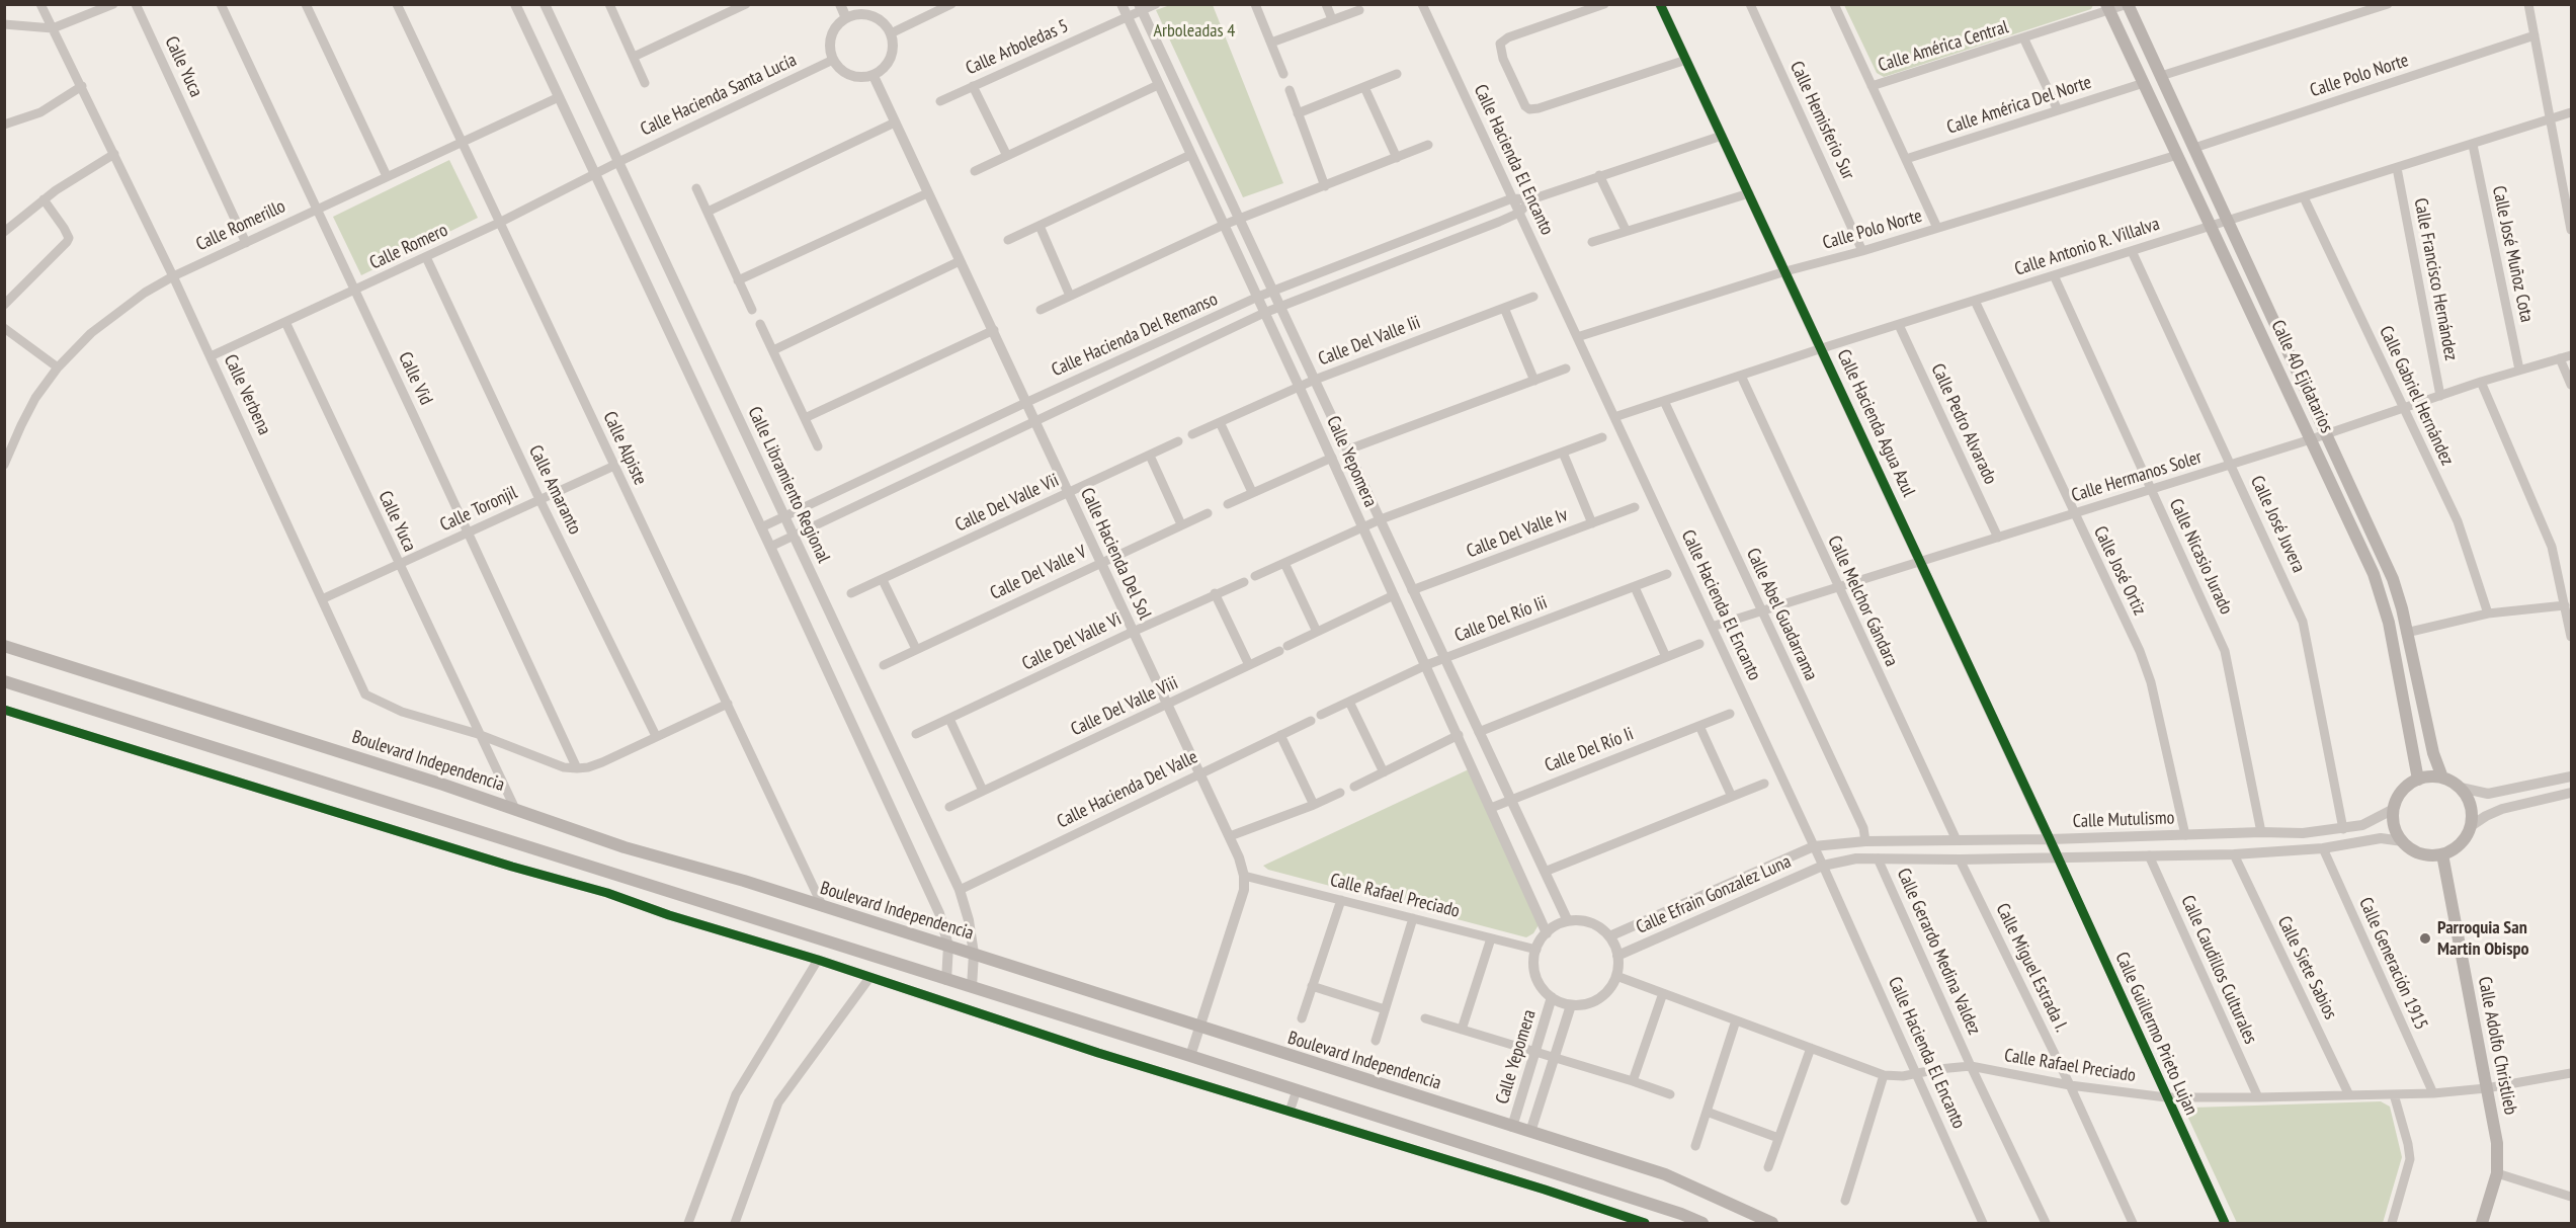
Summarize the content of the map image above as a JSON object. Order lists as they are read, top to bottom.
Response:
{
  "streets": {
    "main road": ["Calle 40 Ejidatarios", "Boulevard Independencia", "Calle Adolfo Christlieb"],
    "street": [
      "Calle América Central",
      "Calle Arboledas 5",
      "Calle Yuca",
      "Calle Polo Norte",
      "Calle Hacienda Santa Lucía",
      "Calle América Del Norte",
      "Calle Hemisferio Sur",
      "Calle Hacienda El Encanto",
      "Calle Romerillo",
      "Calle Romero",
      "Calle Antonio R. Villalva",
      "Calle José Muñoz Cota",
      "Calle Francisco Hernández",
      "Calle Hacienda Del Remanso",
      "Calle Del Valle Iii",
      "Calle Vid",
      "Calle Verbena",
      "Calle Gabriel Hernández",
      "Calle Hacienda Agua Azul",
      "Calle Pedro Alvarado",
      "Calle Alpiste",
      "Calle Yepomera",
      "Calle Hermanos Soler",
      "Calle Libramiento Regional",
      "Calle Amaranto",
      "Calle Del Valle Vii",
      "Calle Toronjil",
      "Calle José Juvera",
      "Calle Del Valle Iv",
      "Calle Hacienda Del Sol",
      "Calle Nicasio Jurado",
      "Calle José Ortiz",
      "Calle Del Valle V",
      "Calle Melchor Gándara",
      "Calle Abel Guadarrama",
      "Calle Del Río Iii",
      "Calle Del Valle Vi",
      "Calle Del Valle Viii",
      "Calle Del Río Ii",
      "Calle Hacienda Del Valle",
      "Calle Mutulismo",
      "Calle Efrain Gonzalez Luna",
      "Calle Rafael Preciado",
      "Calle Gerardo Medina Valdez",
      "Calle Generación 1915",
      "Calle Miguel Estrada I.",
      "Calle Siete Sabios",
      "Calle Caudillos Culturales",
      "Calle Guillermo Prieto Lujan"
    ]
  },
  "crossings": [
    ["Calle América Central", "Calle 40 Ejidatarios"],
    ["Calle Arboledas 5", "Calle Yepomera"],
    ["Calle Yuca", "Calle Romerillo"],
    ["Calle Yuca", "Calle Romero"],
    ["Calle Yuca", "Calle Verbena"],
    ["Calle Yuca", "Calle Toronjil"],
    ["Calle Yuca", "Boulevard Independencia"],
    ["Calle Polo Norte", "Calle Hemisferio Sur"],
    ["Calle Polo Norte", "Calle Hacienda El Encanto"],
    ["Calle Polo Norte", "Calle 40 Ejidatarios"],
    ["Calle Polo Norte", "Calle Hacienda Agua Azul"],
    ["Calle Hacienda Santa Lucía", "Calle Romero"],
    ["Calle Hacienda Santa Lucía", "Calle Libramiento Regional"],
    ["Calle Hacienda Santa Lucía", "Calle Hacienda Del Sol"],
    ["Calle América Del Norte", "Calle 40 Ejidatarios"],
    ["Calle Hacienda El Encanto", "Calle Antonio R. Villalva"],
    ["Calle Hacienda El Encanto", "Calle Hacienda Del Remanso"],
    ["Calle Hacienda El Encanto", "Calle Hermanos Soler"],
    ["Calle Hacienda El Encanto", "Calle Mutulismo"],
    ["Calle Hacienda El Encanto", "Calle Efrain Gonzalez Luna"],
    ["Calle Hacienda El Encanto", "Calle Rafael Preciado"],
    ["Calle Romerillo", "Calle Vid"],
    ["Calle Romerillo", "Calle Verbena"],
    ["Calle Romerillo", "Calle Alpiste"],
    ["Calle Romero", "Calle Vid"],
    ["Calle Romero", "Calle Verbena"],
    ["Calle Romero", "Calle Alpiste"],
    ["Calle Romero", "Calle Libramiento Regional"],
    ["Calle Romero", "Calle Amaranto"],
    ["Calle Antonio R. Villalva", "Calle José Muñoz Cota"],
    ["Calle Antonio R. Villalva", "Calle Francisco Hernández"],
    ["Calle Antonio R. Villalva", "Calle 40 Ejidatarios"],
    ["Calle Antonio R. Villalva", "Calle Gabriel Hernández"],
    ["Calle Antonio R. Villalva", "Calle Hacienda Agua Azul"],
    ["Calle Antonio R. Villalva", "Calle Pedro Alvarado"],
    ["Calle Antonio R. Villalva", "Calle José Juvera"],
    ["Calle Antonio R. Villalva", "Calle Nicasio Jurado"],
    ["Calle Antonio R. Villalva", "Calle José Ortiz"],
    ["Calle Antonio R. Villalva", "Calle Melchor Gándara"],
    ["Calle Antonio R. Villalva", "Calle Abel Guadarrama"],
    ["Calle José Muñoz Cota", "Calle Hermanos Soler"],
    ["Calle Francisco Hernández", "Calle Hermanos Soler"],
    ["Calle Hacienda Del Remanso", "Calle Hacienda Agua Azul"],
    ["Calle Hacienda Del Remanso", "Calle Yepomera"],
    ["Calle Hacienda Del Remanso", "Calle Libramiento Regional"],
    ["Calle Hacienda Del Remanso", "Calle Hacienda Del Sol"],
    ["Calle Del Valle Iii", "Calle Yepomera"],
    ["Calle 40 Ejidatarios", "Calle Hermanos Soler"],
    ["Calle 40 Ejidatarios", "Calle Mutulismo"],
    ["Calle 40 Ejidatarios", "Calle Adolfo Christlieb"],
    ["Calle Vid", "Calle Verbena"],
    ["Calle Vid", "Calle Toronjil"],
    ["Calle Verbena", "Calle Toronjil"],
    ["Calle Gabriel Hernández", "Calle Hermanos Soler"],
    ["Calle Hacienda Agua Azul", "Calle Hermanos Soler"],
    ["Calle Hacienda Agua Azul", "Calle Mutulismo"],
    ["Calle Hacienda Agua Azul", "Calle Guillermo Prieto Lujan"],
    ["Calle Pedro Alvarado", "Calle Hermanos Soler"],
    ["Calle Alpiste", "Calle Toronjil"],
    ["Calle Alpiste", "Boulevard Independencia"],
    ["Calle Yepomera", "Calle Del Valle Iv"],
    ["Calle Yepomera", "Calle Del Río Iii"],
    ["Calle Yepomera", "Calle Del Río Ii"],
    ["Calle Yepomera", "Boulevard Independencia"],
    ["Calle Yepomera", "Calle Efrain Gonzalez Luna"],
    ["Calle Yepomera", "Calle Rafael Preciado"],
    ["Calle Hermanos Soler", "Calle José Juvera"],
    ["Calle Hermanos Soler", "Calle Nicasio Jurado"],
    ["Calle Hermanos Soler", "Calle José Ortiz"],
    ["Calle Hermanos Soler", "Calle Melchor Gándara"],
    ["Calle Hermanos Soler", "Calle Abel Guadarrama"],
    ["Calle Libramiento Regional", "Boulevard Independencia"],
    ["Calle Libramiento Regional", "Calle Hacienda Del Valle"],
    ["Calle Amaranto", "Calle Toronjil"],
    ["Calle Del Valle Vii", "Calle Hacienda Del Sol"],
    ["Calle José Juvera", "Calle Mutulismo"],
    ["Calle Hacienda Del Sol", "Calle Del Valle V"],
    ["Calle Hacienda Del Sol", "Calle Del Valle Vi"],
    ["Calle Hacienda Del Sol", "Calle Del Valle Viii"],
    ["Calle Hacienda Del Sol", "Boulevard Independencia"],
    ["Calle Hacienda Del Sol", "Calle Hacienda Del Valle"],
    ["Calle Hacienda Del Sol", "Calle Rafael Preciado"],
    ["Calle Nicasio Jurado", "Calle Mutulismo"],
    ["Calle José Ortiz", "Calle Mutulismo"],
    ["Calle Melchor Gándara", "Calle Mutulismo"],
    ["Calle Abel Guadarrama", "Calle Mutulismo"],
    ["Calle Mutulismo", "Calle Efrain Gonzalez Luna"],
    ["Calle Mutulismo", "Calle Gerardo Medina Valdez"],
    ["Calle Mutulismo", "Calle Generación 1915"],
    ["Calle Mutulismo", "Calle Miguel Estrada I."],
    ["Calle Mutulismo", "Calle Siete Sabios"],
    ["Calle Mutulismo", "Calle Caudillos Culturales"],
    ["Calle Mutulismo", "Calle Guillermo Prieto Lujan"],
    ["Calle Mutulismo", "Calle Adolfo Christlieb"],
    ["Calle Efrain Gonzalez Luna", "Calle Rafael Preciado"],
    ["Calle Rafael Preciado", "Calle Gerardo Medina Valdez"],
    ["Calle Rafael Preciado", "Calle Generación 1915"],
    ["Calle Rafael Preciado", "Calle Miguel Estrada I."],
    ["Calle Rafael Preciado", "Calle Siete Sabios"],
    ["Calle Rafael Preciado", "Calle Caudillos Culturales"],
    ["Calle Rafael Preciado", "Calle Guillermo Prieto Lujan"],
    ["Calle Rafael Preciado", "Calle Adolfo Christlieb"]
  ],
  "parks": ["Arboleadas 4"],
  "places": ["Parroquia San Martin Obispo"]
}
